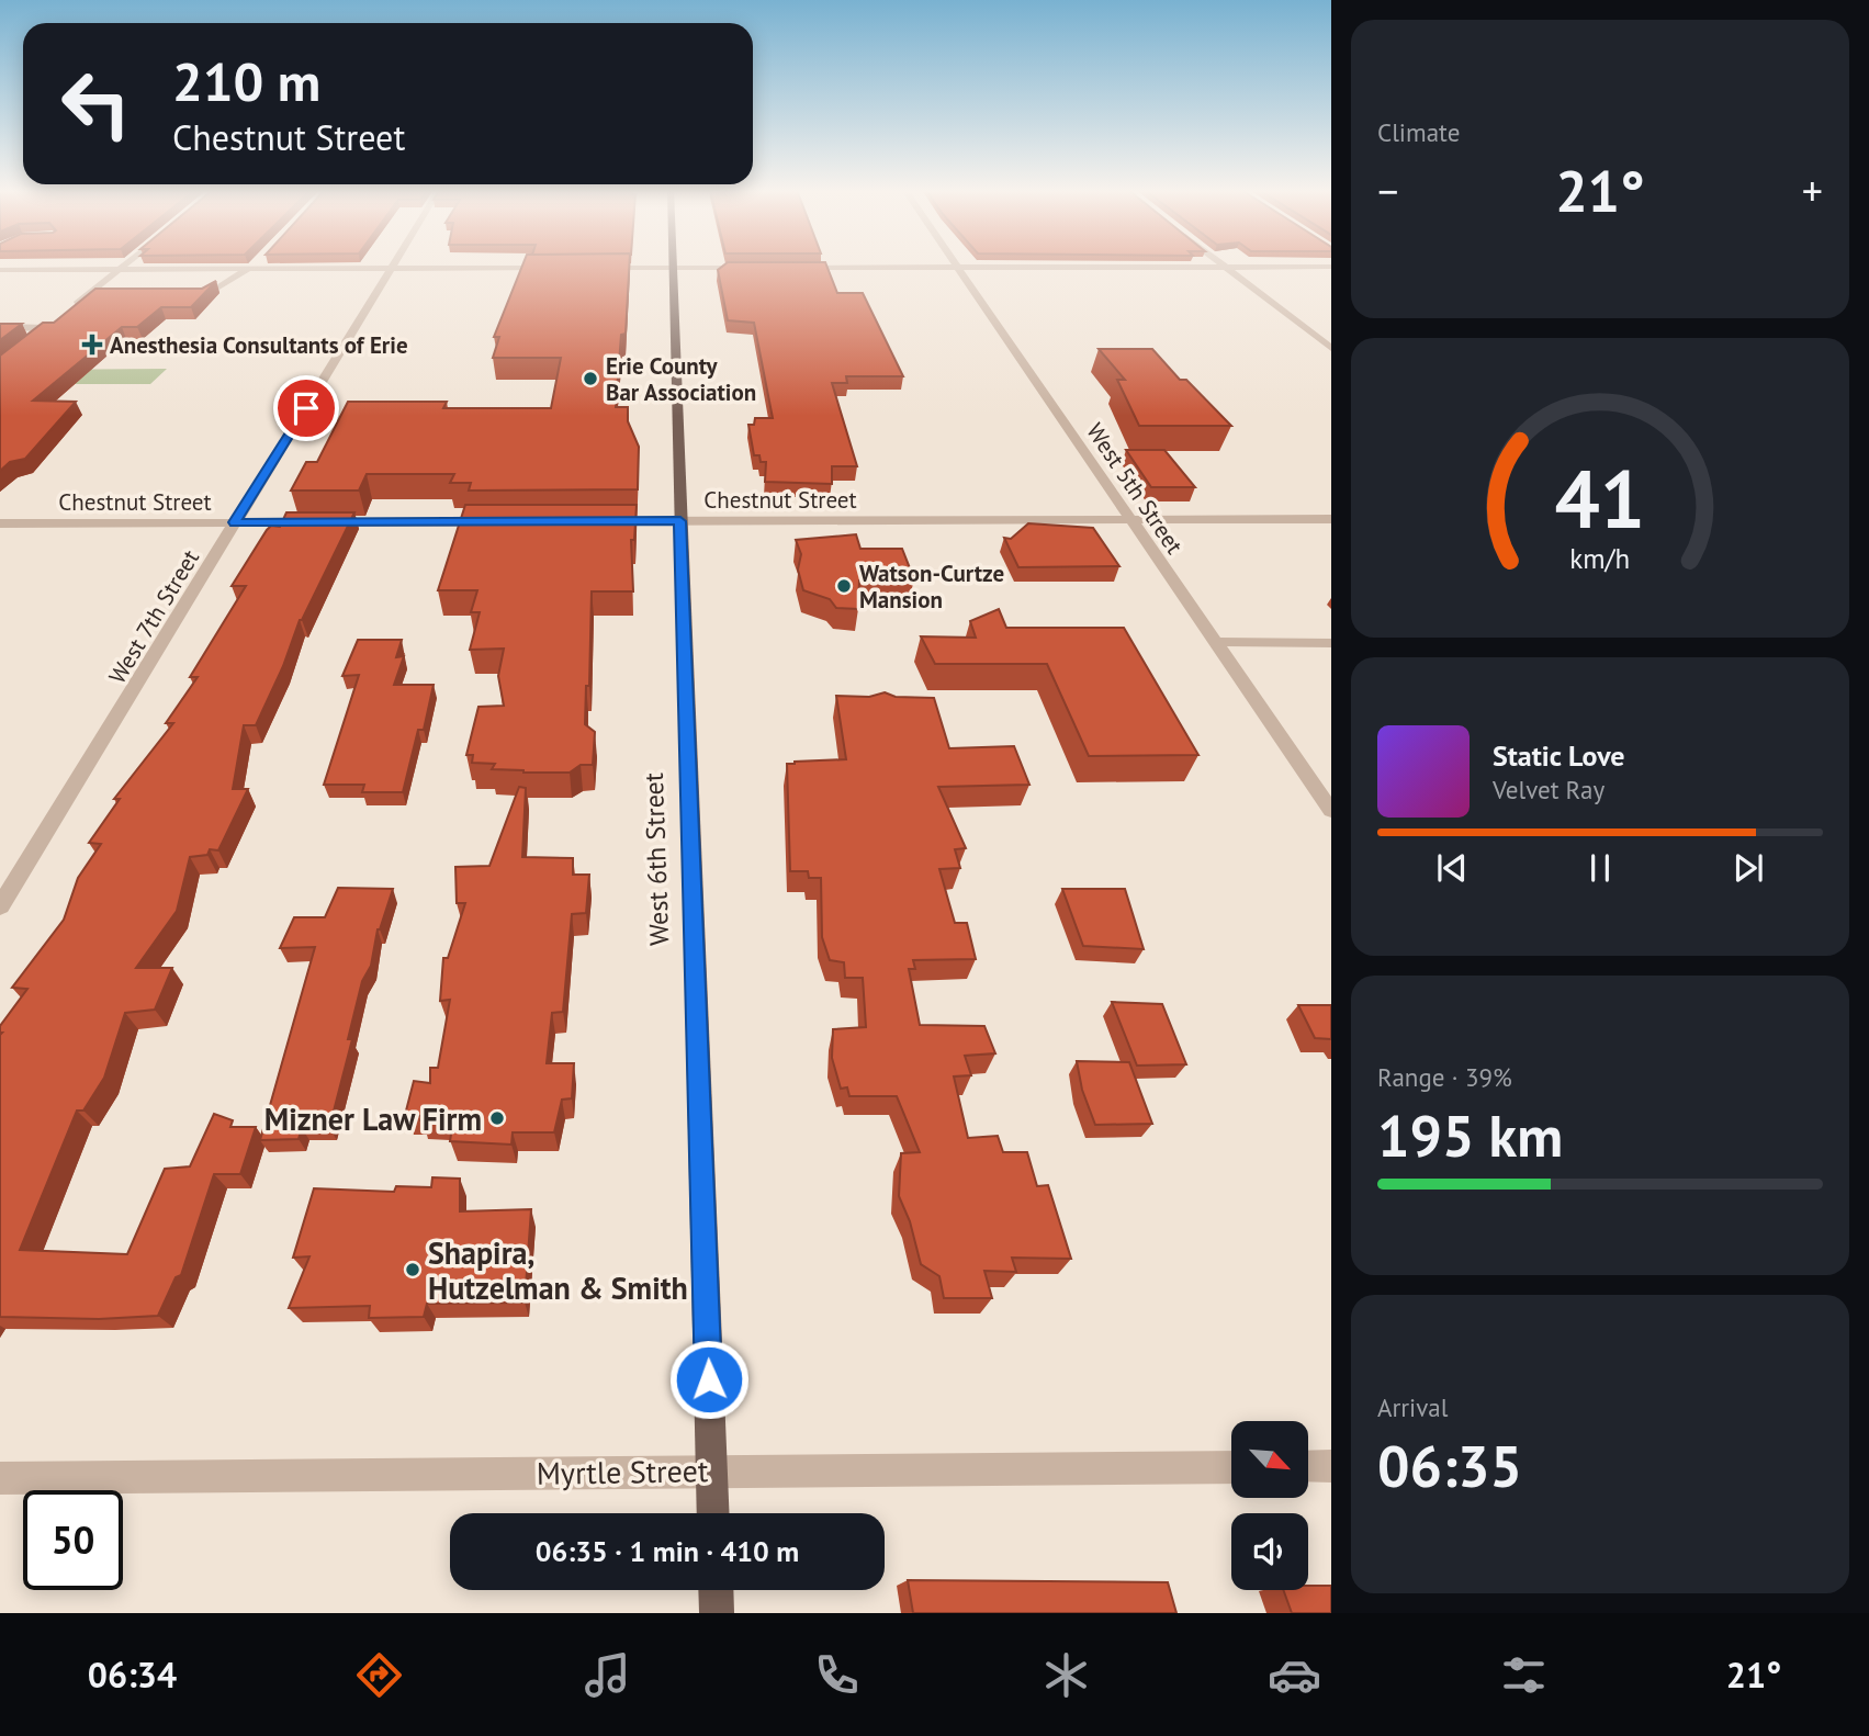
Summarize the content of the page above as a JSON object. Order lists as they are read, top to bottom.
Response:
{
  "streets": {
    "main road": ["West 6th Street"],
    "street": [
      "West 5th Street",
      "Chestnut Street",
      "West 7th Street",
      "Myrtle Street"
    ]
  },
  "crossings": [
    ["West 5th Street", "Chestnut Street"],
    ["Chestnut Street", "West 7th Street"],
    ["Chestnut Street", "West 6th Street"],
    ["West 6th Street", "Myrtle Street"]
  ],
  "places": {
    "health": ["Anesthesia Consultants of Erie"],
    "other": [
      "Erie County Bar Association",
      "Watson-Curtze Mansion",
      "Mizner Law Firm",
      "Shapira, Hutzelman & Smith"
    ]
  },
  "north": "bottom right",
  "page": {
    "tile": [
      "Climate",
      ["Range · 39%", "195 km"],
      ["Arrival", "06:35"]
    ],
    "turn": ["210 m", "Chestnut Street"],
    "heat": ["−", "21°", "+"],
    "song": ["Static Love", "Velvet Ray"],
    "limit": "50",
    "trip": "06:35 · 1 min · 410 m",
    "tabs": ["06:34", "21°"],
    "gauge": ["41", "km/h"]
  }
}
